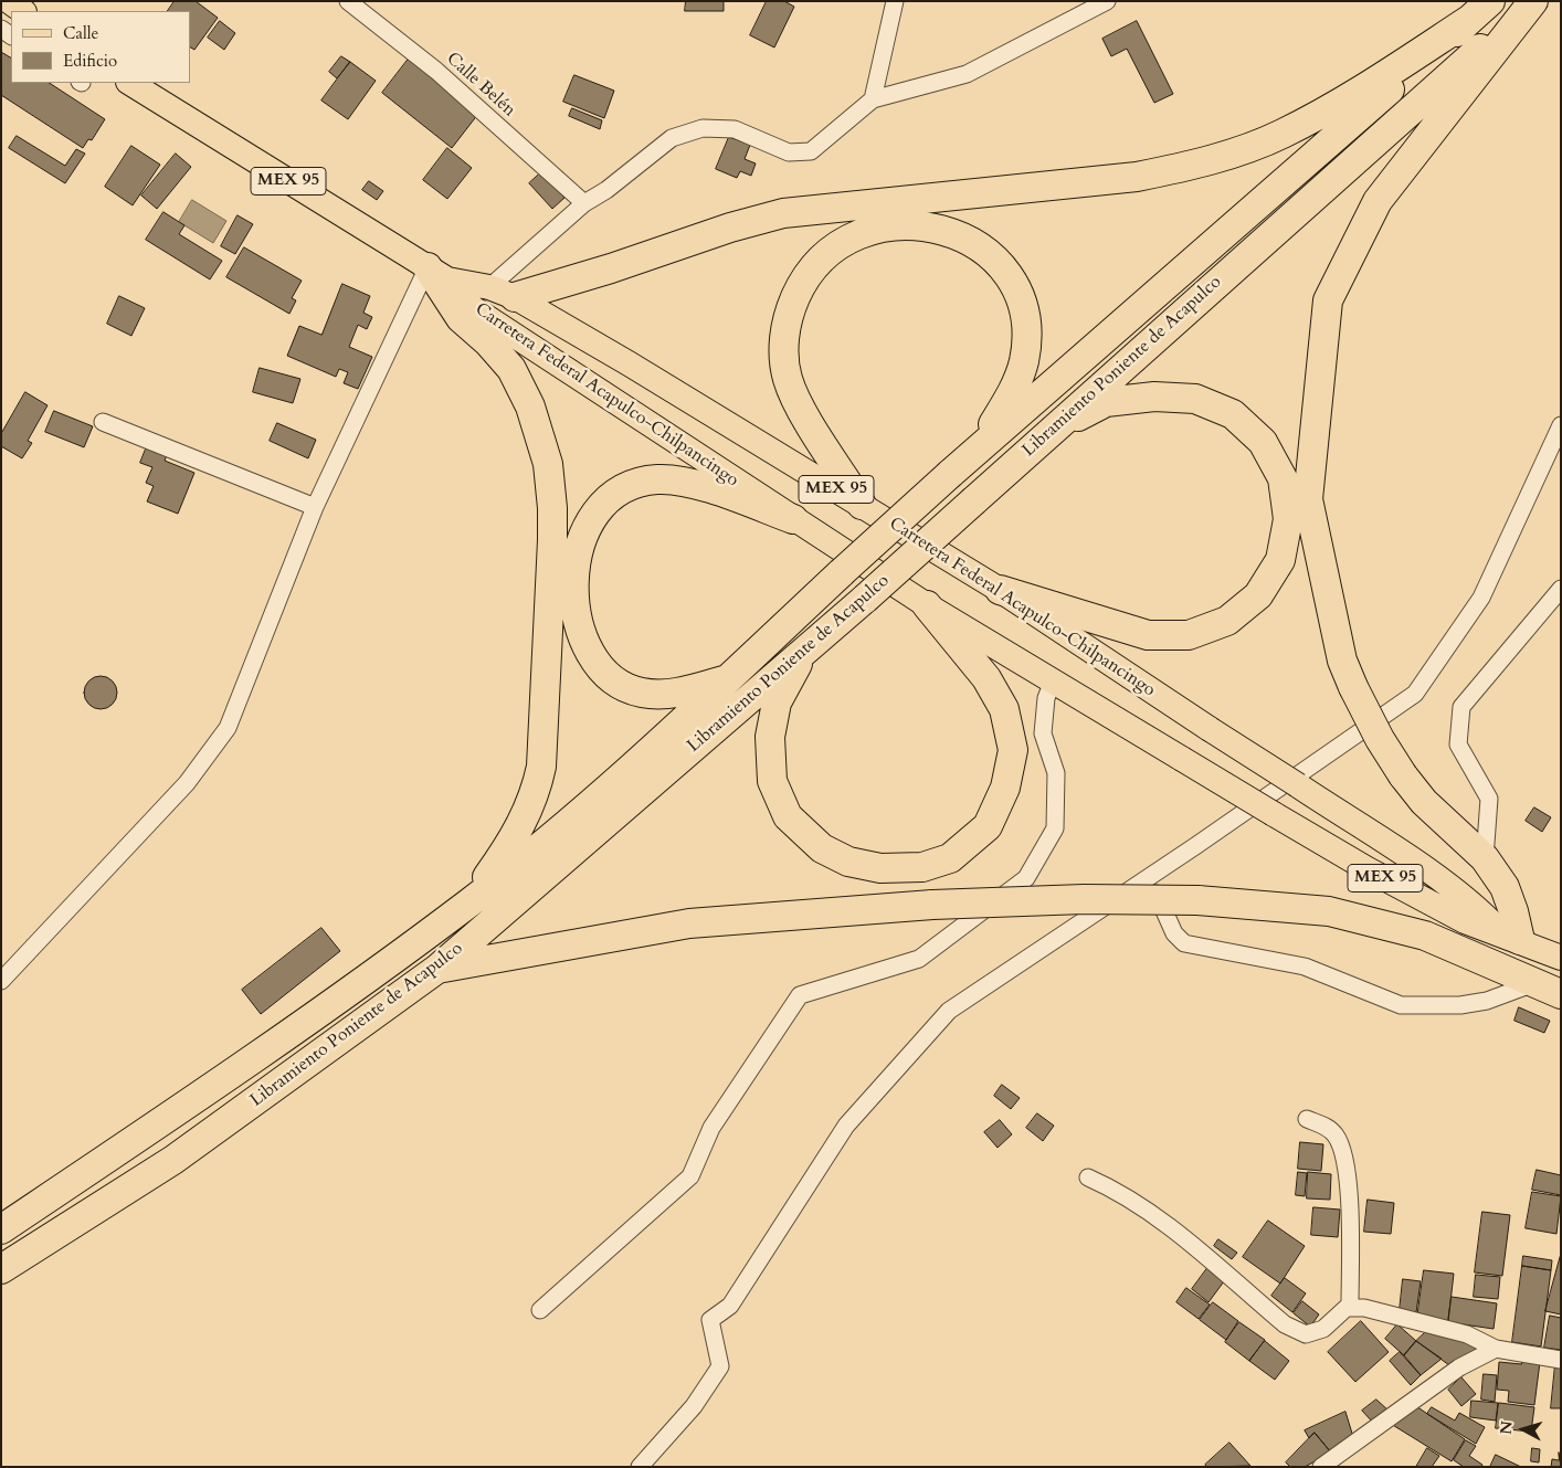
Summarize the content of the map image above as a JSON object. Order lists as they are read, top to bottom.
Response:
{
  "streets": {
    "highway": ["Libramiento Poniente de Acapulco"],
    "main road": ["MEX 95", "Carretera Federal Acapulco-Chilpancingo"],
    "street": ["Calle Belén"]
  },
  "crossings": [
    ["MEX 95", "Carretera Federal Acapulco-Chilpancingo"]
  ],
  "legend": ["Calle", "Edificio"],
  "north": "left"
}
